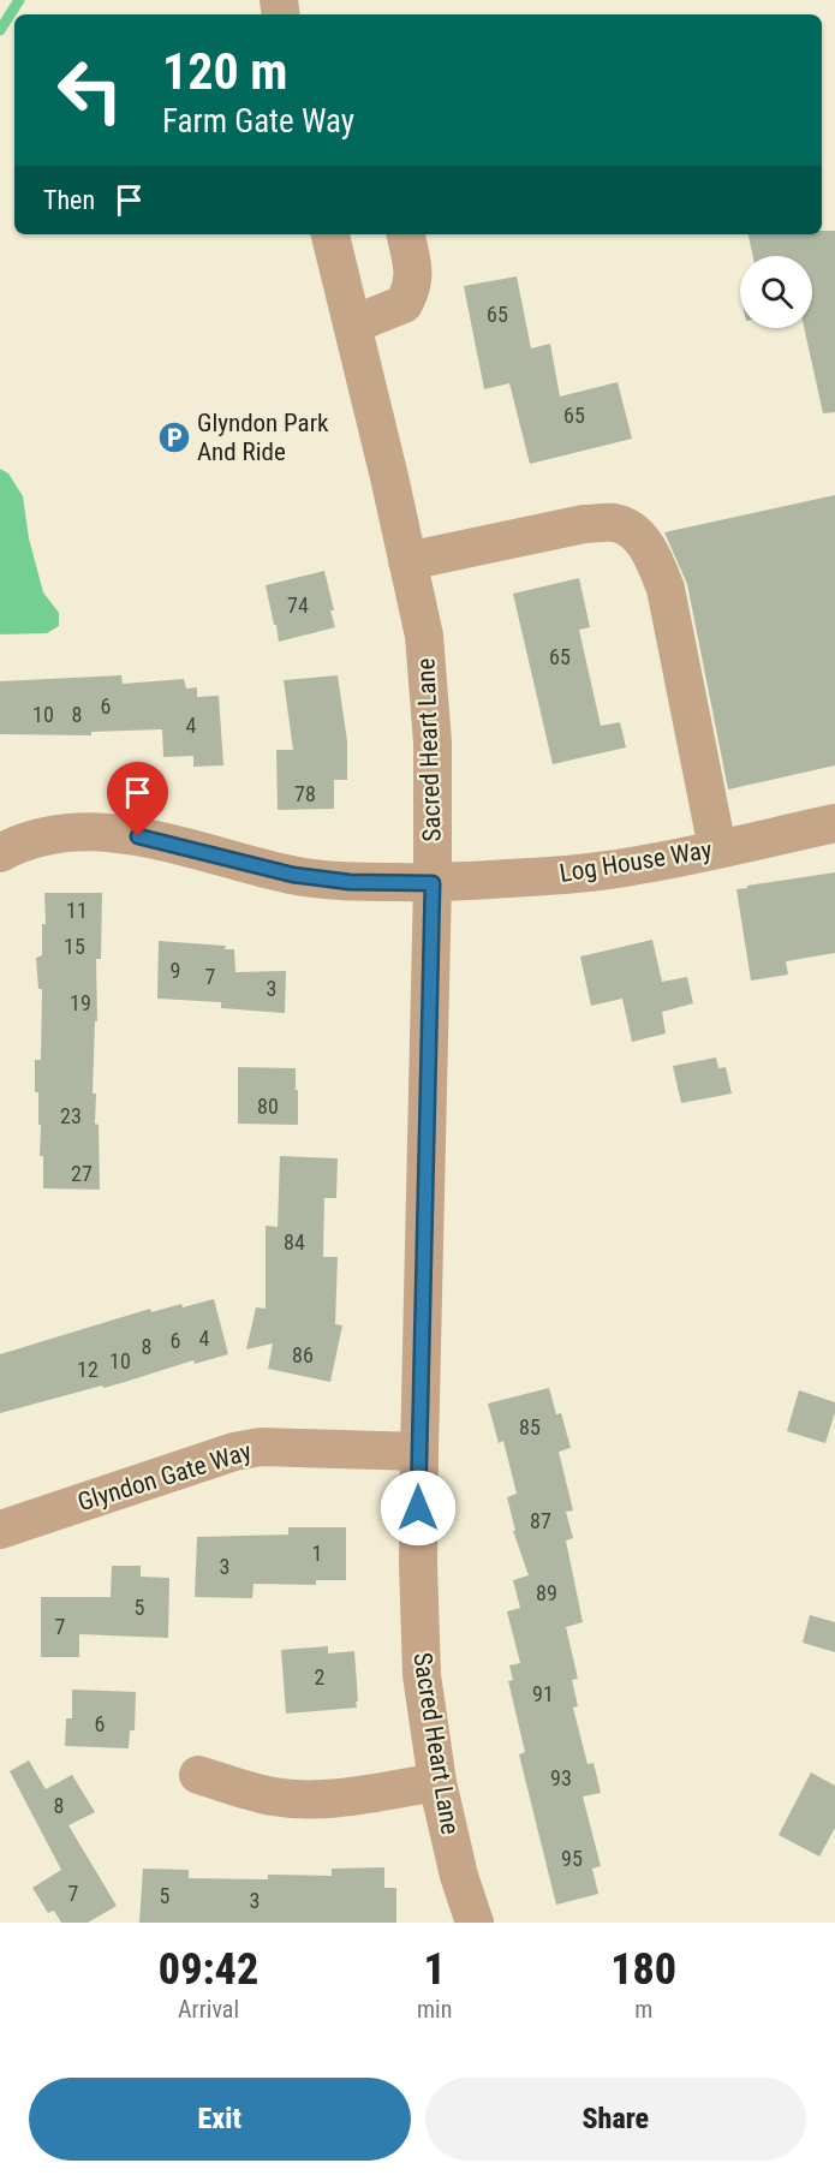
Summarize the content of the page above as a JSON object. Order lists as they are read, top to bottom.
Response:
{
  "streets": {
    "street": ["Sacred Heart Lane", "Log House Way", "Glyndon Gate Way"]
  },
  "crossings": [
    ["Sacred Heart Lane", "Log House Way"],
    ["Sacred Heart Lane", "Glyndon Gate Way"]
  ],
  "places": {
    "parking": ["Glyndon Park And Ride"]
  },
  "house_numbers": [
    "65",
    "65",
    "74",
    "65",
    "6",
    "10",
    "8",
    "4",
    "78",
    "11",
    "15",
    "9",
    "7",
    "3",
    "19",
    "80",
    "23",
    "27",
    "84",
    "4",
    "6",
    "8",
    "86",
    "10",
    "12",
    "85",
    "87",
    "1",
    "3",
    "89",
    "5",
    "7",
    "2",
    "91",
    "6",
    "93",
    "8",
    "95",
    "7",
    "5",
    "3"
  ],
  "page": {
    "turn": ["120 m", "Farm Gate Way"],
    "then": "Then",
    "eta": [
      "09:42",
      "Arrival",
      "1",
      "min",
      "180",
      "m"
    ],
    "buttons": ["Exit", "Share"]
  }
}
